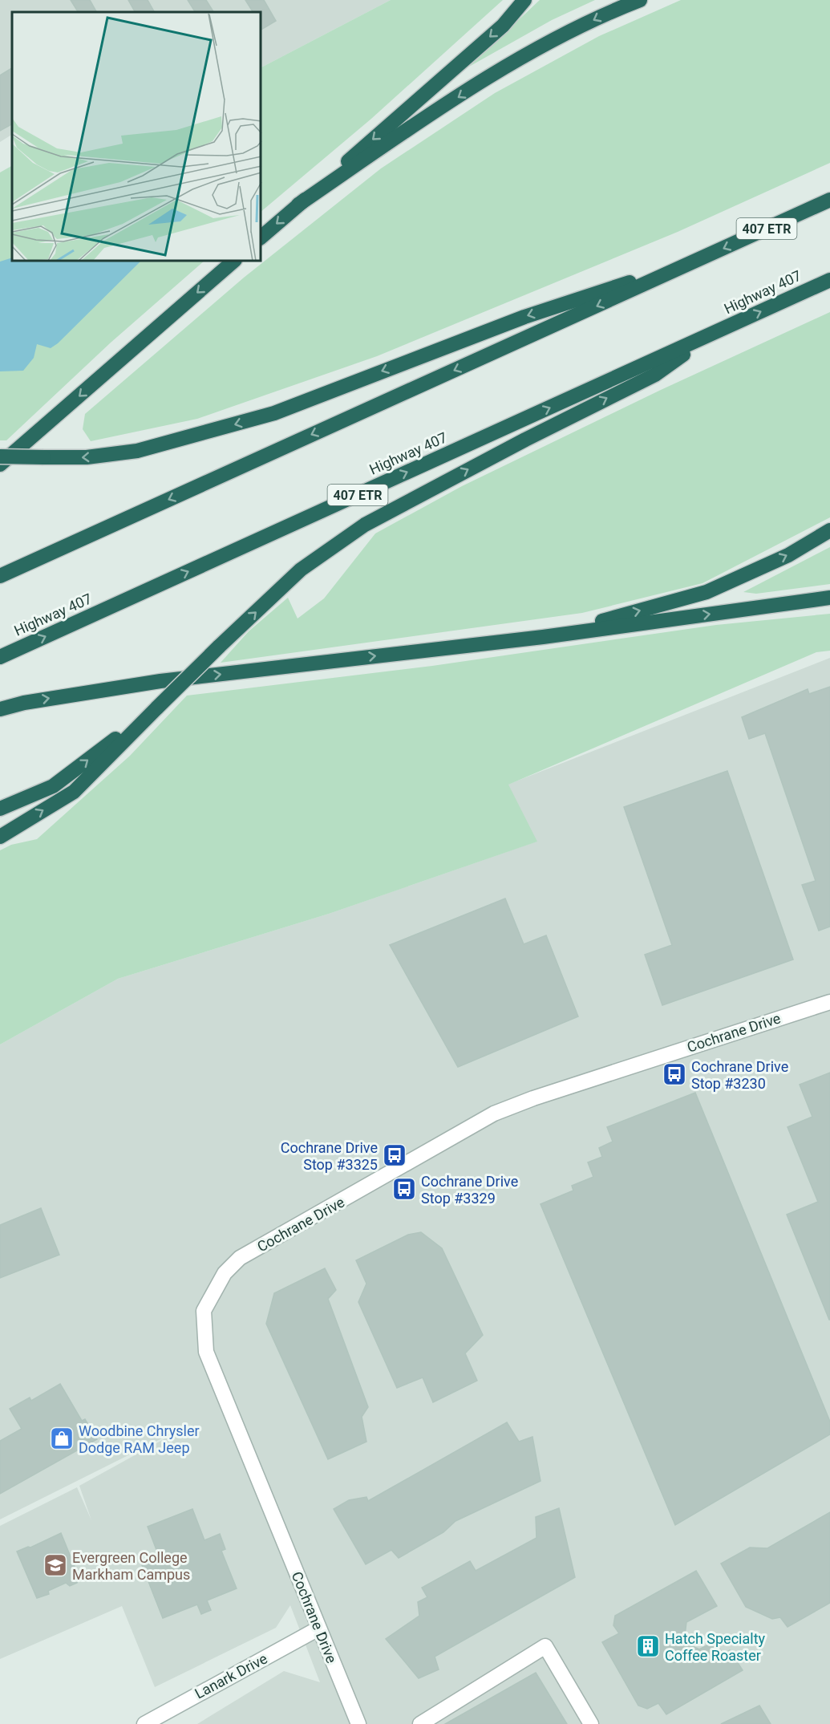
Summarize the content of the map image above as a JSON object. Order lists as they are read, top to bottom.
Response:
{
  "streets": {
    "highway": ["407 ETR", "Highway 407"],
    "street": ["Cochrane Drive", "Lanark Drive"]
  },
  "crossings": [
    ["Cochrane Drive", "Lanark Drive"]
  ],
  "places": {
    "bus stop": ["Cochrane Drive Stop #3230", "Cochrane Drive Stop #3325", "Cochrane Drive Stop #3329"],
    "shop": ["Woodbine Chrysler Dodge RAM Jeep"],
    "school or university": ["Evergreen College Markham Campus"],
    "building": ["Hatch Specialty Coffee Roaster"]
  }
}
